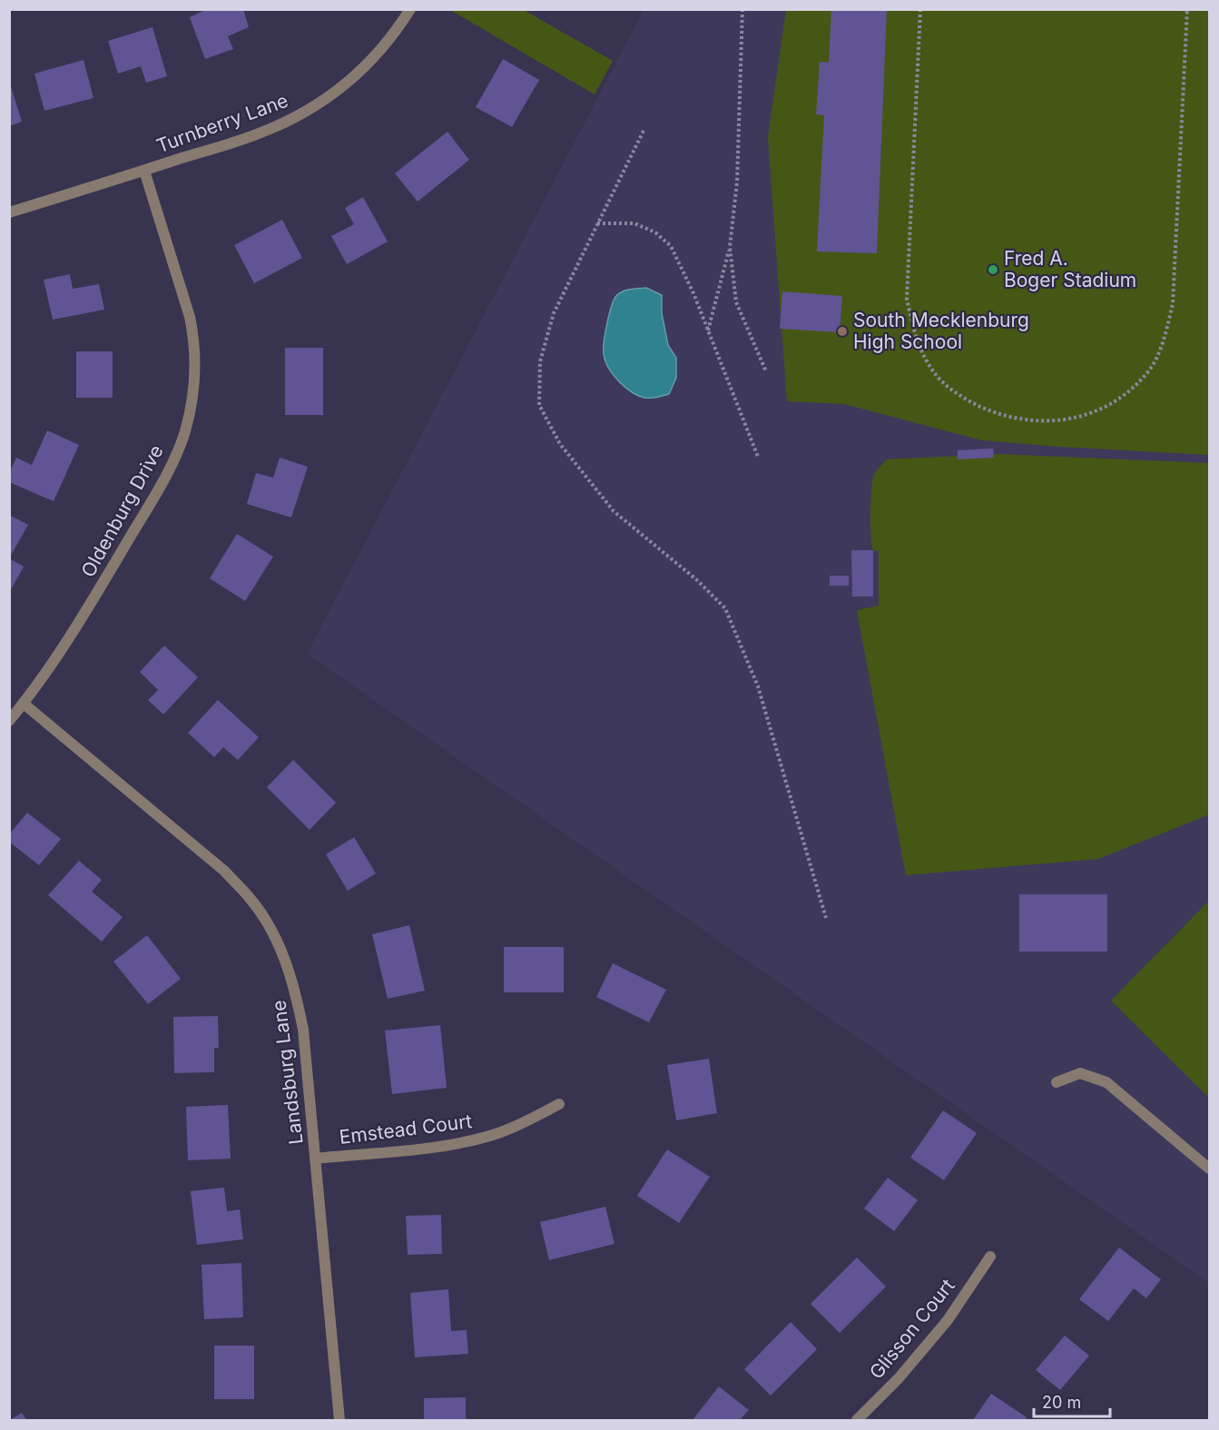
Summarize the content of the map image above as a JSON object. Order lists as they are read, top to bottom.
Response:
{
  "streets": {
    "street": [
      "Turnberry Lane",
      "Oldenburg Drive",
      "Landsburg Lane",
      "Emstead Court",
      "Glisson Court"
    ]
  },
  "crossings": [
    ["Turnberry Lane", "Oldenburg Drive"],
    ["Oldenburg Drive", "Landsburg Lane"],
    ["Landsburg Lane", "Emstead Court"]
  ],
  "places": ["Fred A. Boger Stadium", "South Mecklenburg High School"],
  "scale_bar": "20 m"
}
